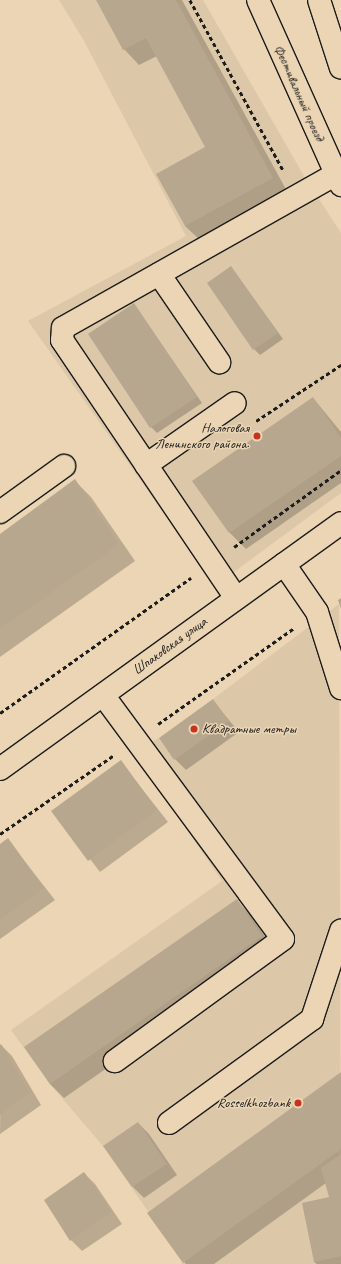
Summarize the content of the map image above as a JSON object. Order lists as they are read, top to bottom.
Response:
{
  "streets": {
    "main road": ["Фестивальный проезд", "Шпаковская улица"]
  },
  "places": ["Налоговая Ленинского района.", "Квадратные метры", "Rosselkhozbank"]
}
